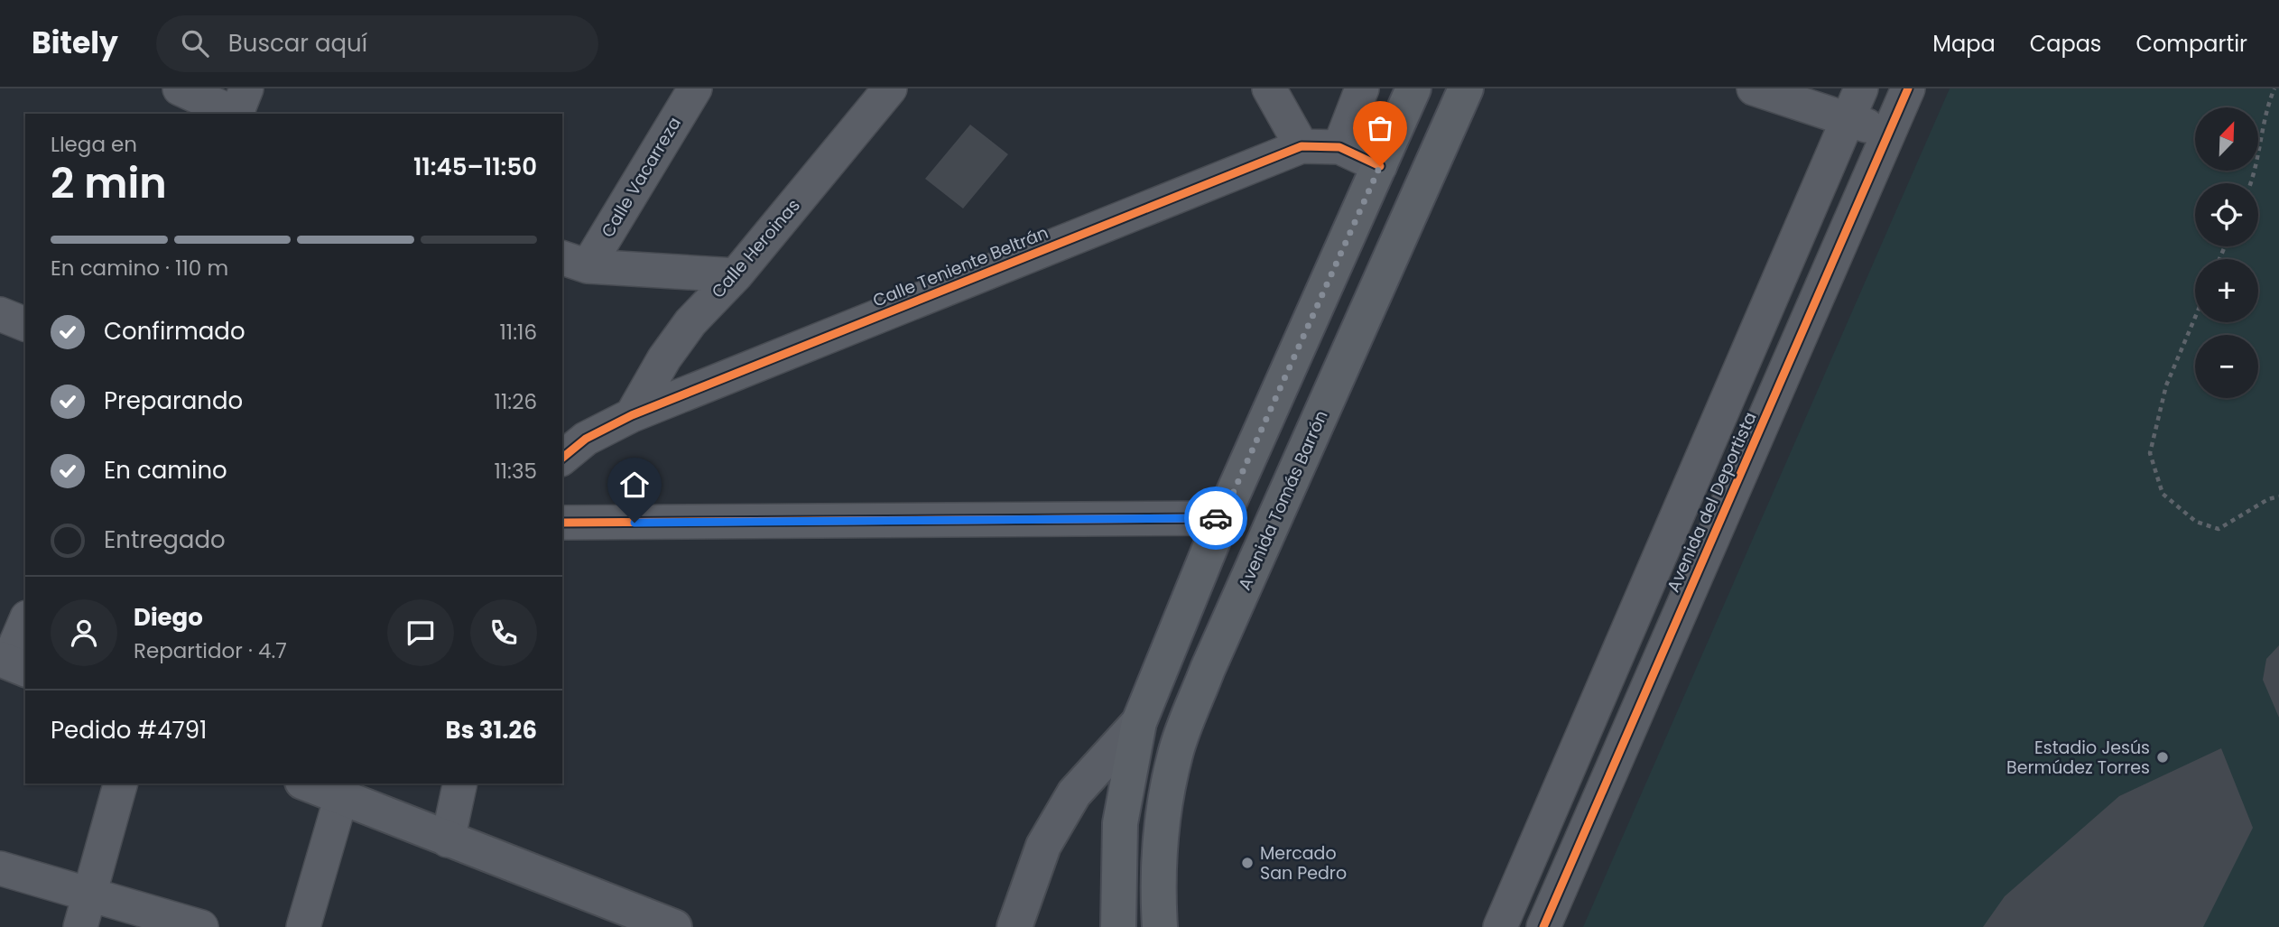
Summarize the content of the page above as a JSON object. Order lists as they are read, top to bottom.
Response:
{
  "streets": {
    "main road": ["Avenida Tomás Barrón"],
    "street": [
      "Calle Vacarreza",
      "Calle Heroinas",
      "Calle Teniente Beltrán",
      "Avenida del Deportista"
    ]
  },
  "crossings": [
    ["Calle Heroinas", "Calle Teniente Beltrán"]
  ],
  "places": ["Estadio Jesús Bermúdez Torres", "Mercado San Pedro"],
  "north": "top right",
  "page": {
    "header": "Bitely",
    "search": "Buscar aquí",
    "nav": ["Mapa", "Capas", "Compartir"],
    "map_buttons": ["+", "−"],
    "heading": ["2 min", "Llega en", "11:45–11:50"],
    "panel": [
      "Diego",
      "Repartidor · 4.7",
      "Pedido #4791",
      "Bs 31.26"
    ],
    "bar": "En camino · 110 m",
    "list": [
      ["Confirmado", "11:16"],
      ["Preparando", "11:26"],
      ["En camino", "11:35"],
      "Entregado"
    ]
  }
}
